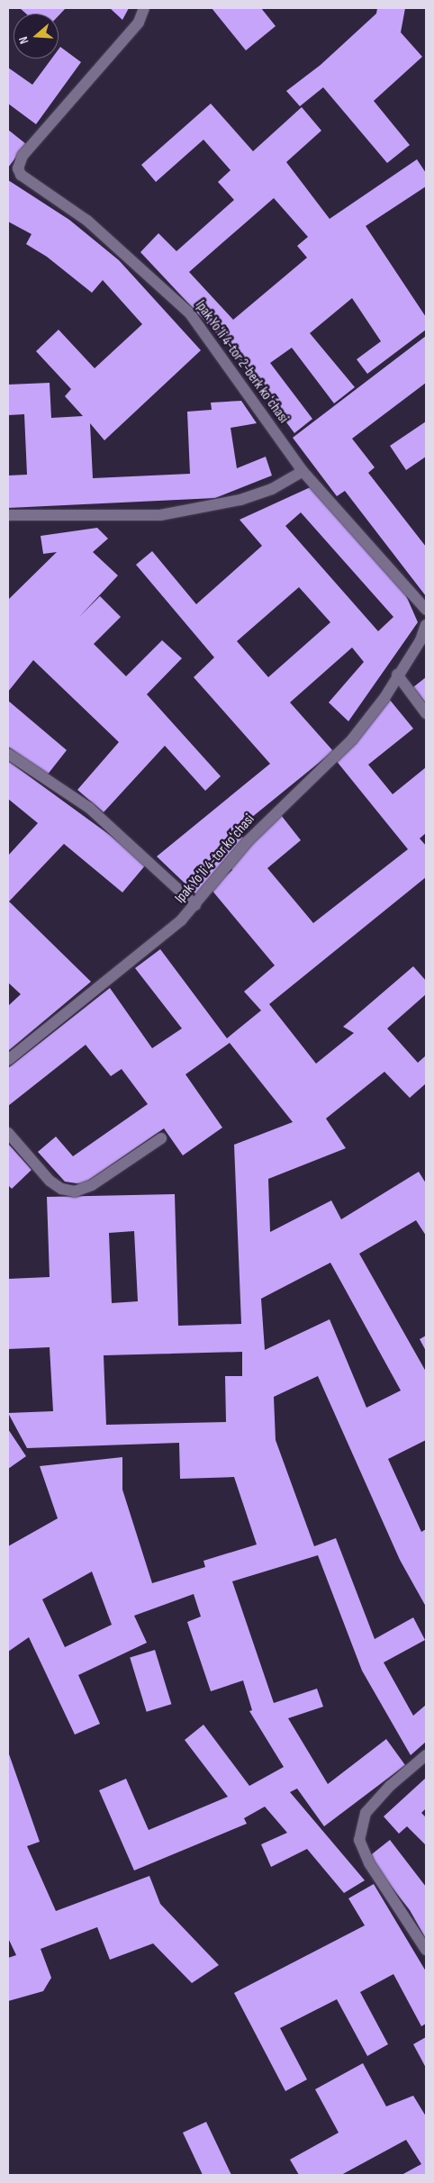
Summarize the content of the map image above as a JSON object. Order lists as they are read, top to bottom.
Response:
{
  "streets": {
    "street": ["Ipak Yoʻli 4-tor 2-berk koʻchasi", "Ipak Yoʻli 4-tor koʻchasi"]
  },
  "north": "left"
}
